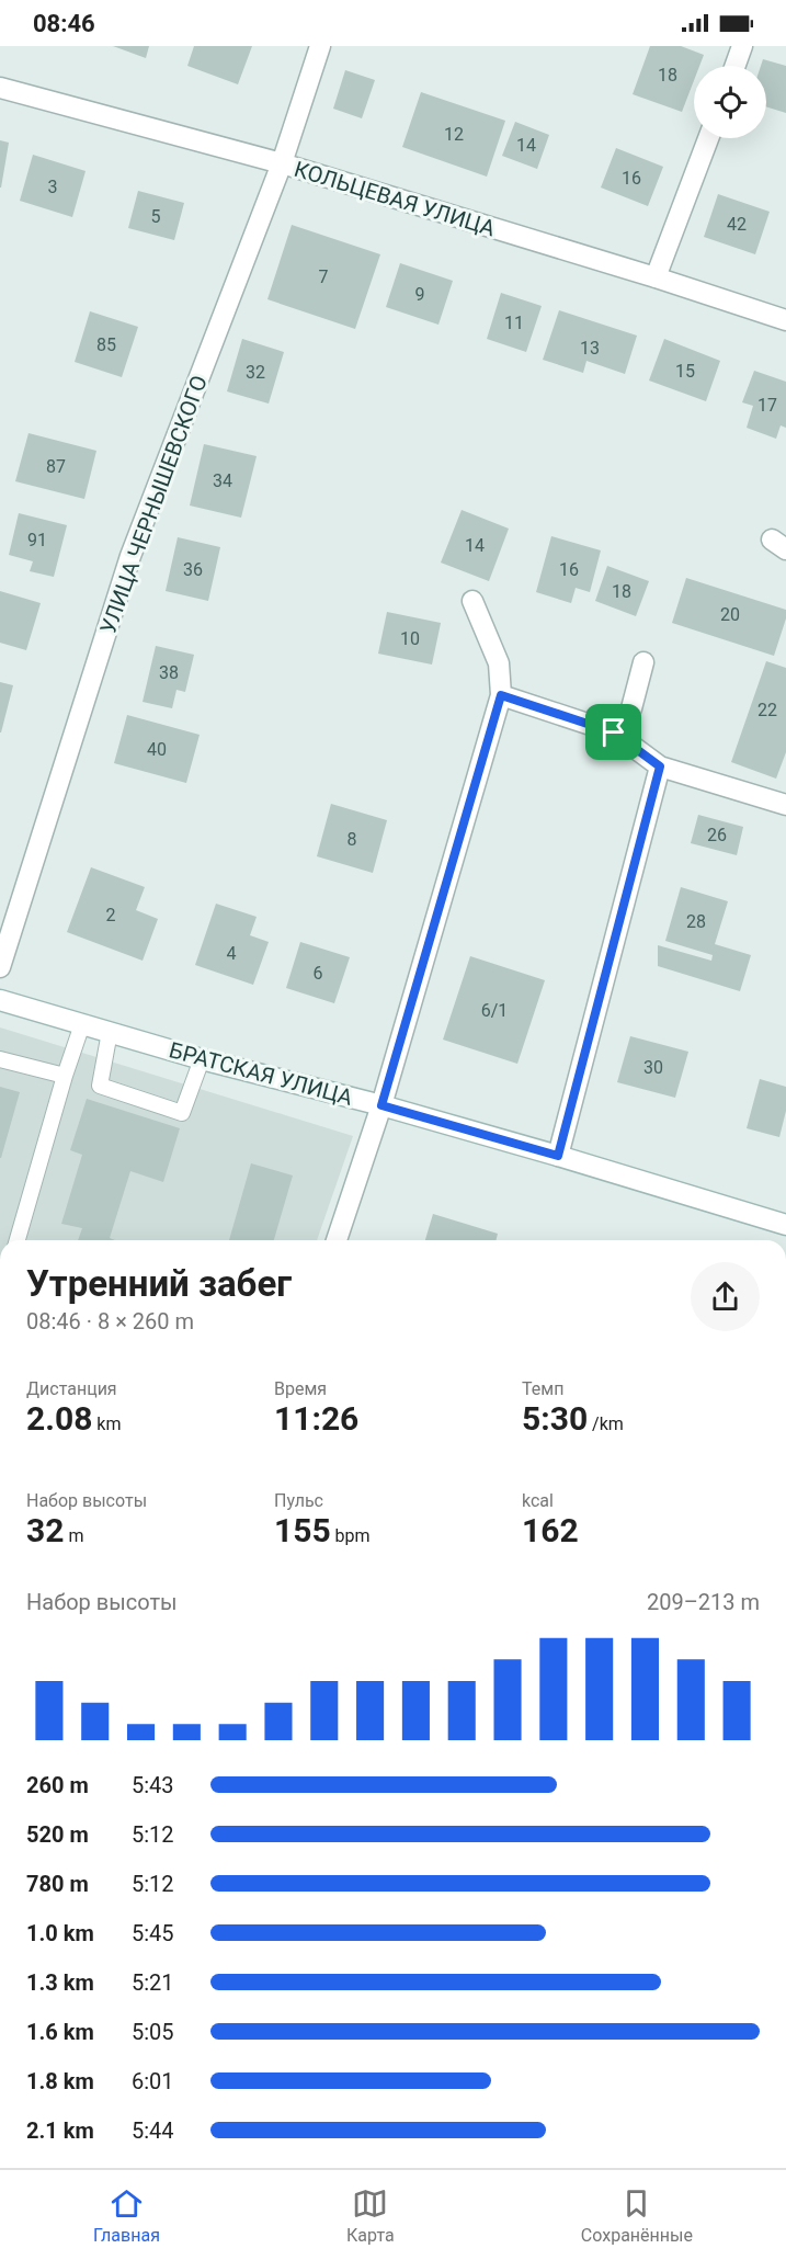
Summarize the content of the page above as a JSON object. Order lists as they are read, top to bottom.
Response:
{
  "streets": {
    "street": ["КОЛЬЦЕВАЯ УЛИЦА", "УЛИЦА ЧЕРНЫШЕВСКОГО", "БРАТСКАЯ УЛИЦА"]
  },
  "crossings": [
    ["КОЛЬЦЕВАЯ УЛИЦА", "УЛИЦА ЧЕРНЫШЕВСКОГО"]
  ],
  "house_numbers": [
    "18",
    "12",
    "14",
    "16",
    "3",
    "5",
    "42",
    "7",
    "9",
    "11",
    "85",
    "13",
    "15",
    "32",
    "17",
    "87",
    "34",
    "91",
    "14",
    "36",
    "16",
    "18",
    "20",
    "10",
    "38",
    "22",
    "40",
    "26",
    "8",
    "2",
    "28",
    "4",
    "6",
    "6/1",
    "30"
  ],
  "page": {
    "status": "08:46",
    "heading": ["Утренний забег", "08:46 · 8 × 260 m"],
    "stats": [
      ["Дистанция", "2.08 km"],
      ["Время", "11:26"],
      ["Темп", "5:30 /km"],
      ["Набор высоты", "32 m"],
      ["Пульс", "155 bpm"],
      ["kcal", "162"]
    ],
    "chart": ["Набор высоты", "209–213 m"],
    "list": [
      {
        "name": "260 m",
        "note": "5:43"
      },
      {
        "name": "520 m",
        "note": "5:12"
      },
      {
        "name": "780 m",
        "note": "5:12"
      },
      {
        "name": "1.0 km",
        "note": "5:45"
      },
      {
        "name": "1.3 km",
        "note": "5:21"
      },
      {
        "name": "1.6 km",
        "note": "5:05"
      },
      {
        "name": "1.8 km",
        "note": "6:01"
      },
      {
        "name": "2.1 km",
        "note": "5:44"
      }
    ],
    "tabs": ["Главная", "Карта", "Сохранённые"]
  }
}
